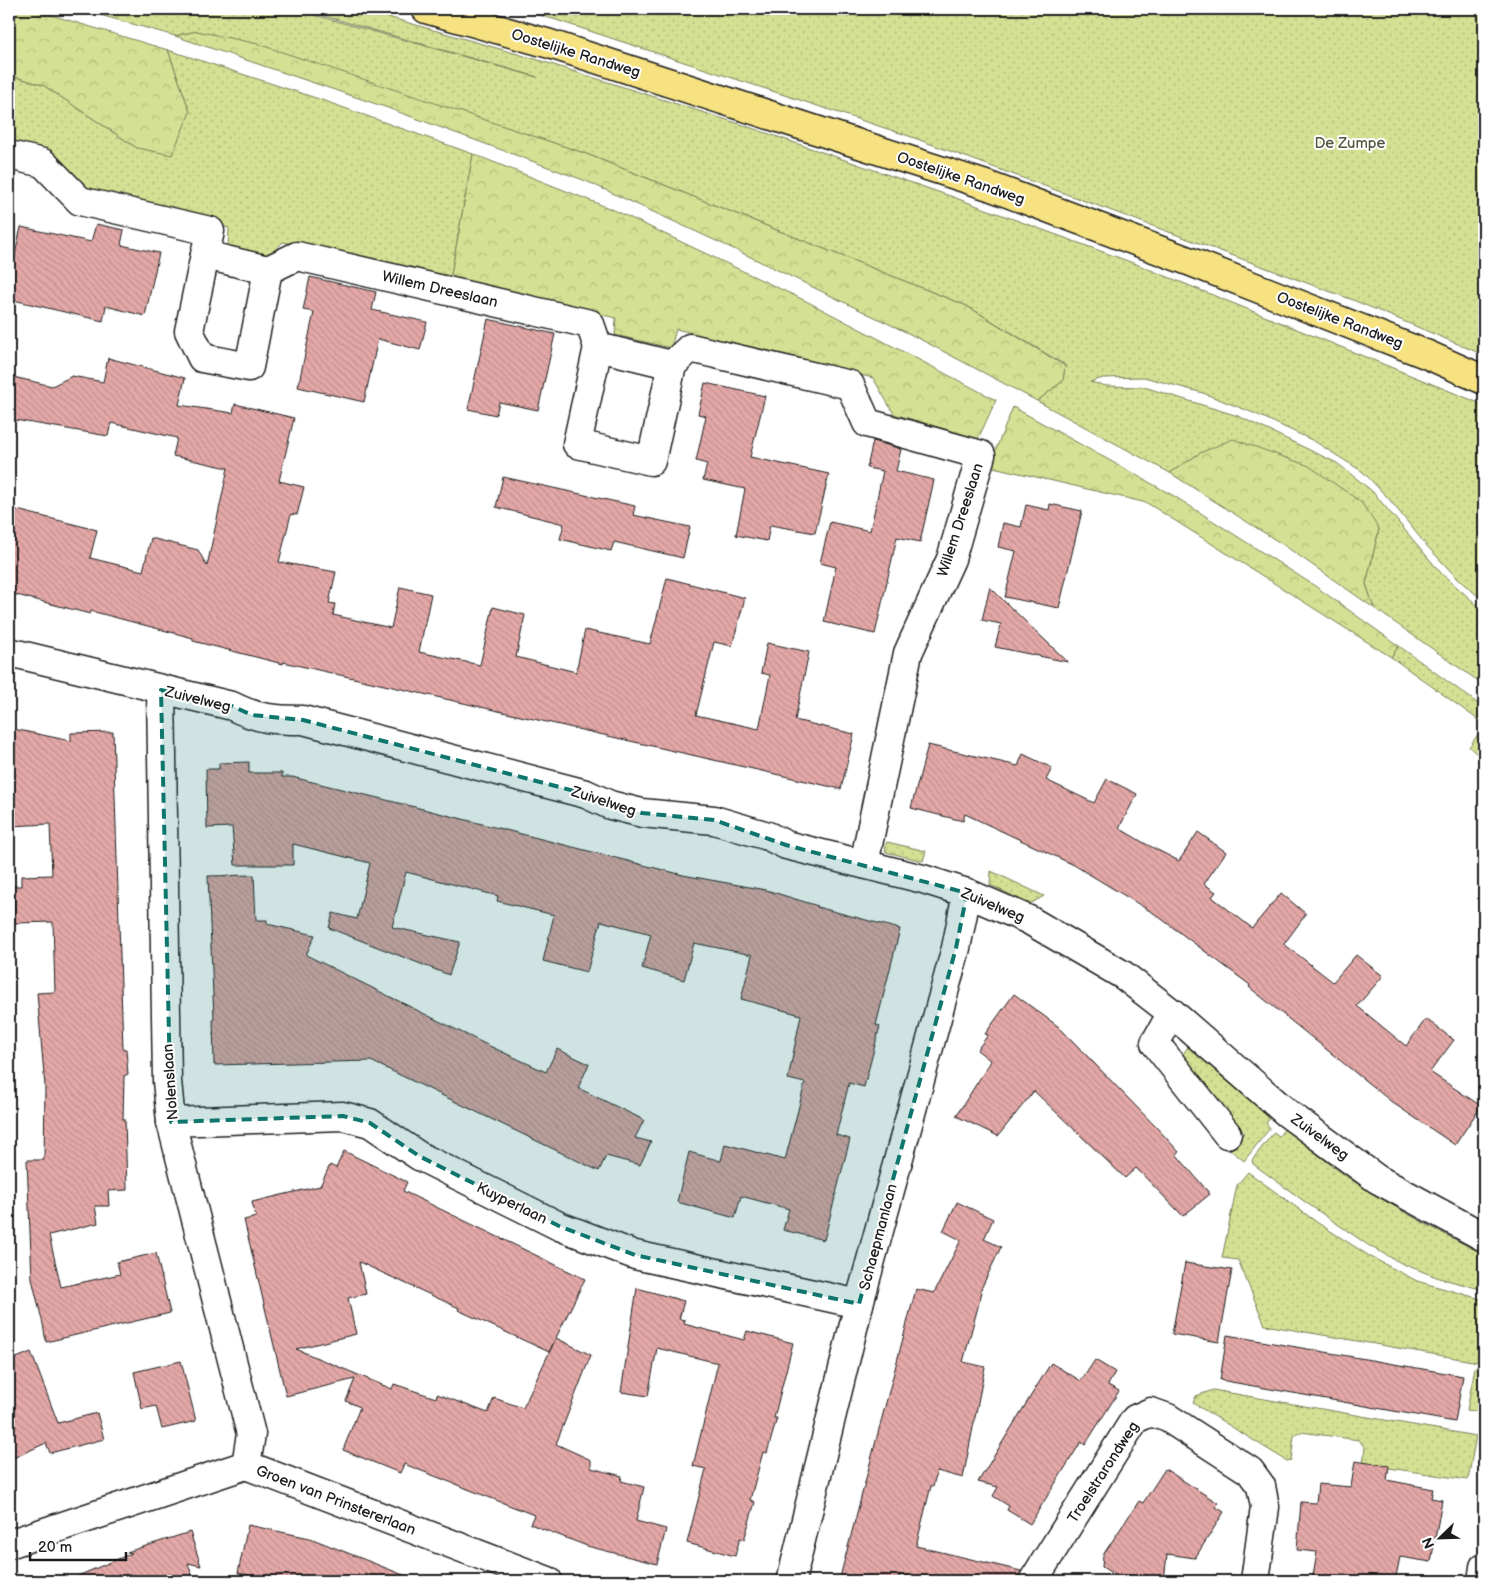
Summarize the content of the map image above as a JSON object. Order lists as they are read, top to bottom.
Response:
{
  "streets": {
    "main road": ["Oostelijke Randweg"],
    "street": [
      "Willem Dreeslaan",
      "Zuivelweg",
      "Nolenslaan",
      "Kuyperlaan",
      "Schaepmanlaan",
      "Troelstrarondweg",
      "Groen van Prinstererlaan"
    ]
  },
  "crossings": [
    ["Willem Dreeslaan", "Zuivelweg"],
    ["Zuivelweg", "Nolenslaan"],
    ["Zuivelweg", "Schaepmanlaan"],
    ["Nolenslaan", "Kuyperlaan"],
    ["Nolenslaan", "Groen van Prinstererlaan"],
    ["Kuyperlaan", "Schaepmanlaan"]
  ],
  "parks": ["De Zumpe"],
  "scale_bar": "20 m",
  "north": "bottom left"
}
